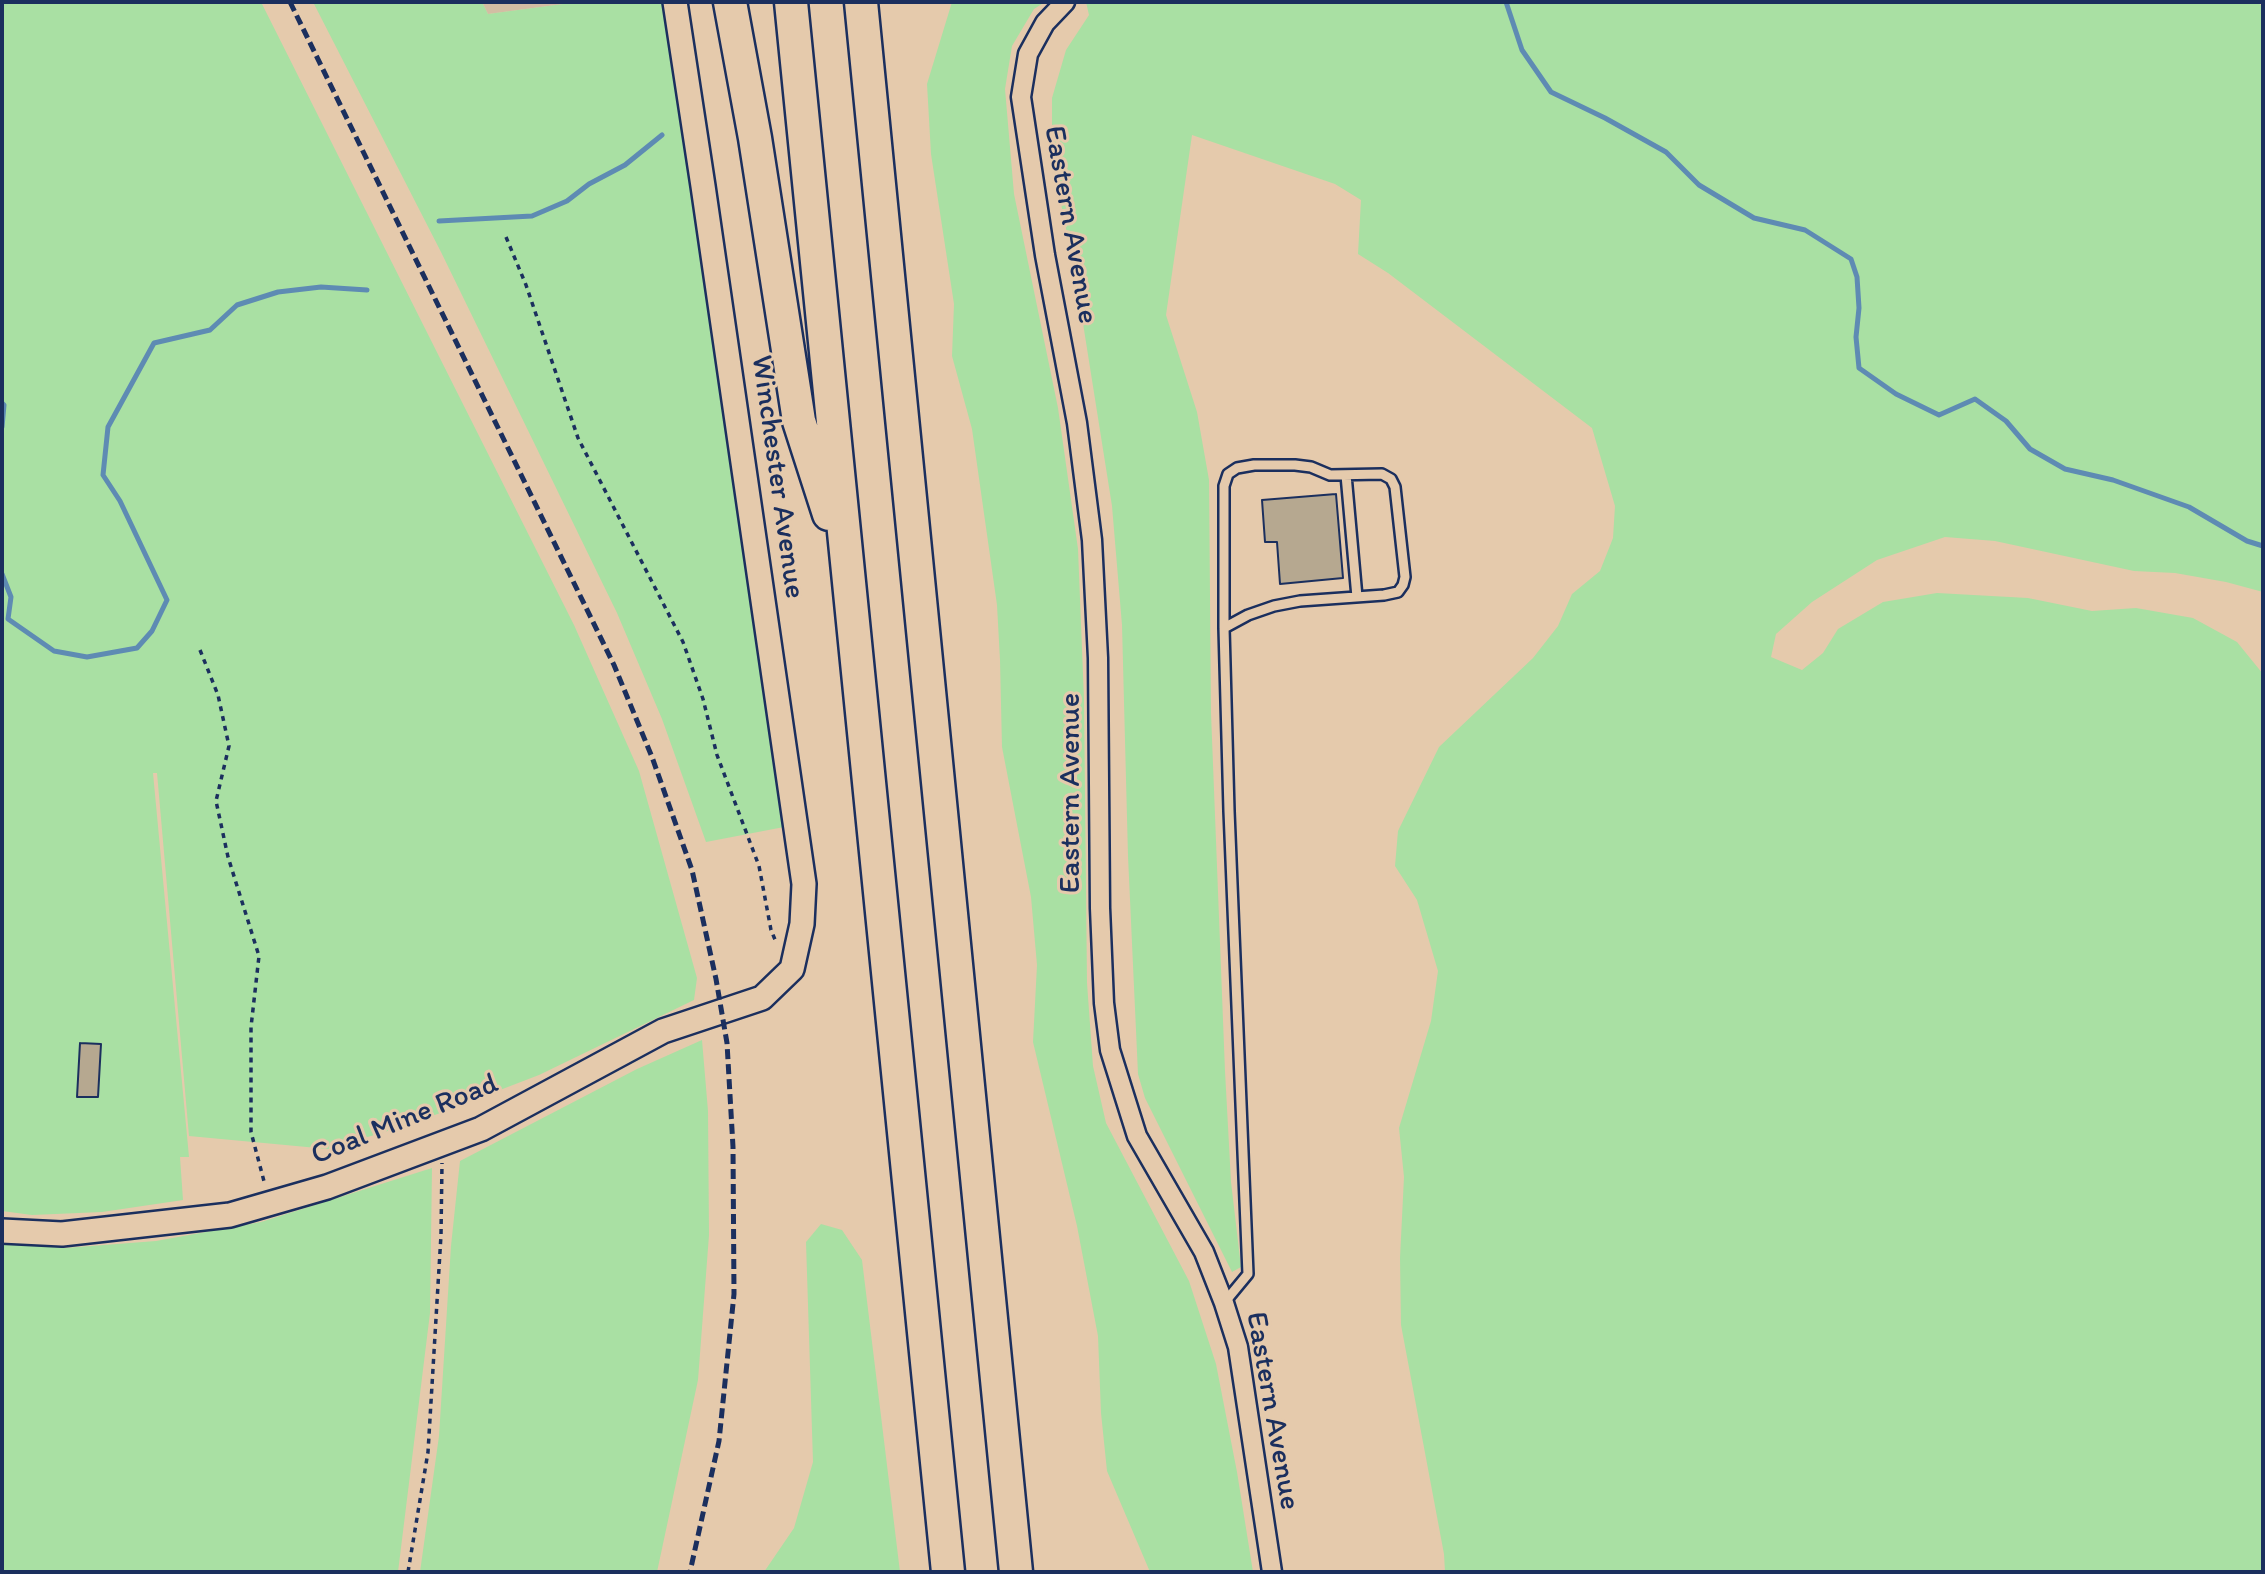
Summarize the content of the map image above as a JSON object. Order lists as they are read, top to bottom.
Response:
{
  "streets": {
    "street": ["Eastern Avenue", "Winchester Avenue", "Coal Mine Road"]
  },
  "crossings": [
    ["Winchester Avenue", "Coal Mine Road"]
  ]
}
